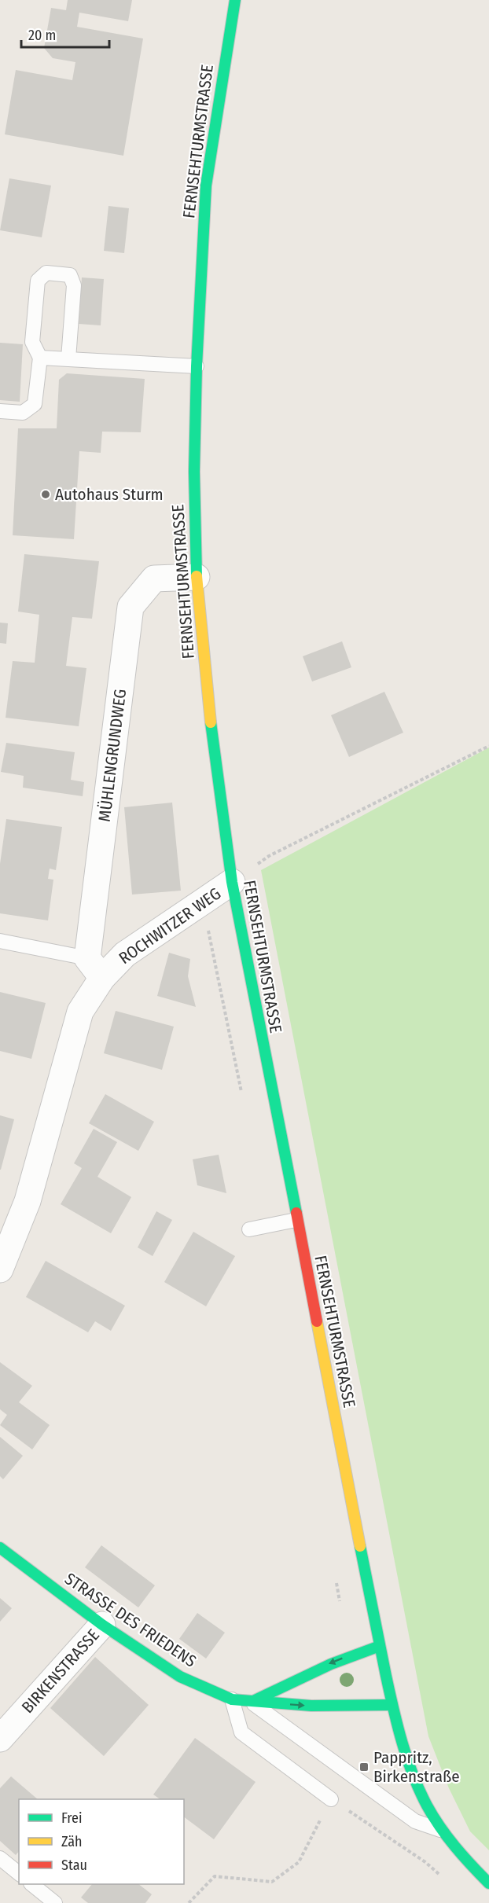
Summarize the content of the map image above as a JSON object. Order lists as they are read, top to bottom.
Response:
{
  "streets": {
    "street": [
      "FERNSEHTURMSTRASSE",
      "MÜHLENGRUNDWEG",
      "ROCHWITZER WEG",
      "STRASSE DES FRIEDENS",
      "BIRKENSTRASSE"
    ]
  },
  "crossings": [
    ["FERNSEHTURMSTRASSE", "MÜHLENGRUNDWEG"],
    ["FERNSEHTURMSTRASSE", "ROCHWITZER WEG"],
    ["FERNSEHTURMSTRASSE", "STRASSE DES FRIEDENS"],
    ["MÜHLENGRUNDWEG", "ROCHWITZER WEG"],
    ["STRASSE DES FRIEDENS", "BIRKENSTRASSE"]
  ],
  "places": {
    "other": ["Autohaus Sturm"],
    "transit": ["Pappritz, Birkenstraße"]
  },
  "legend": ["Frei", "Zäh", "Stau"],
  "scale_bar": "20 m"
}
